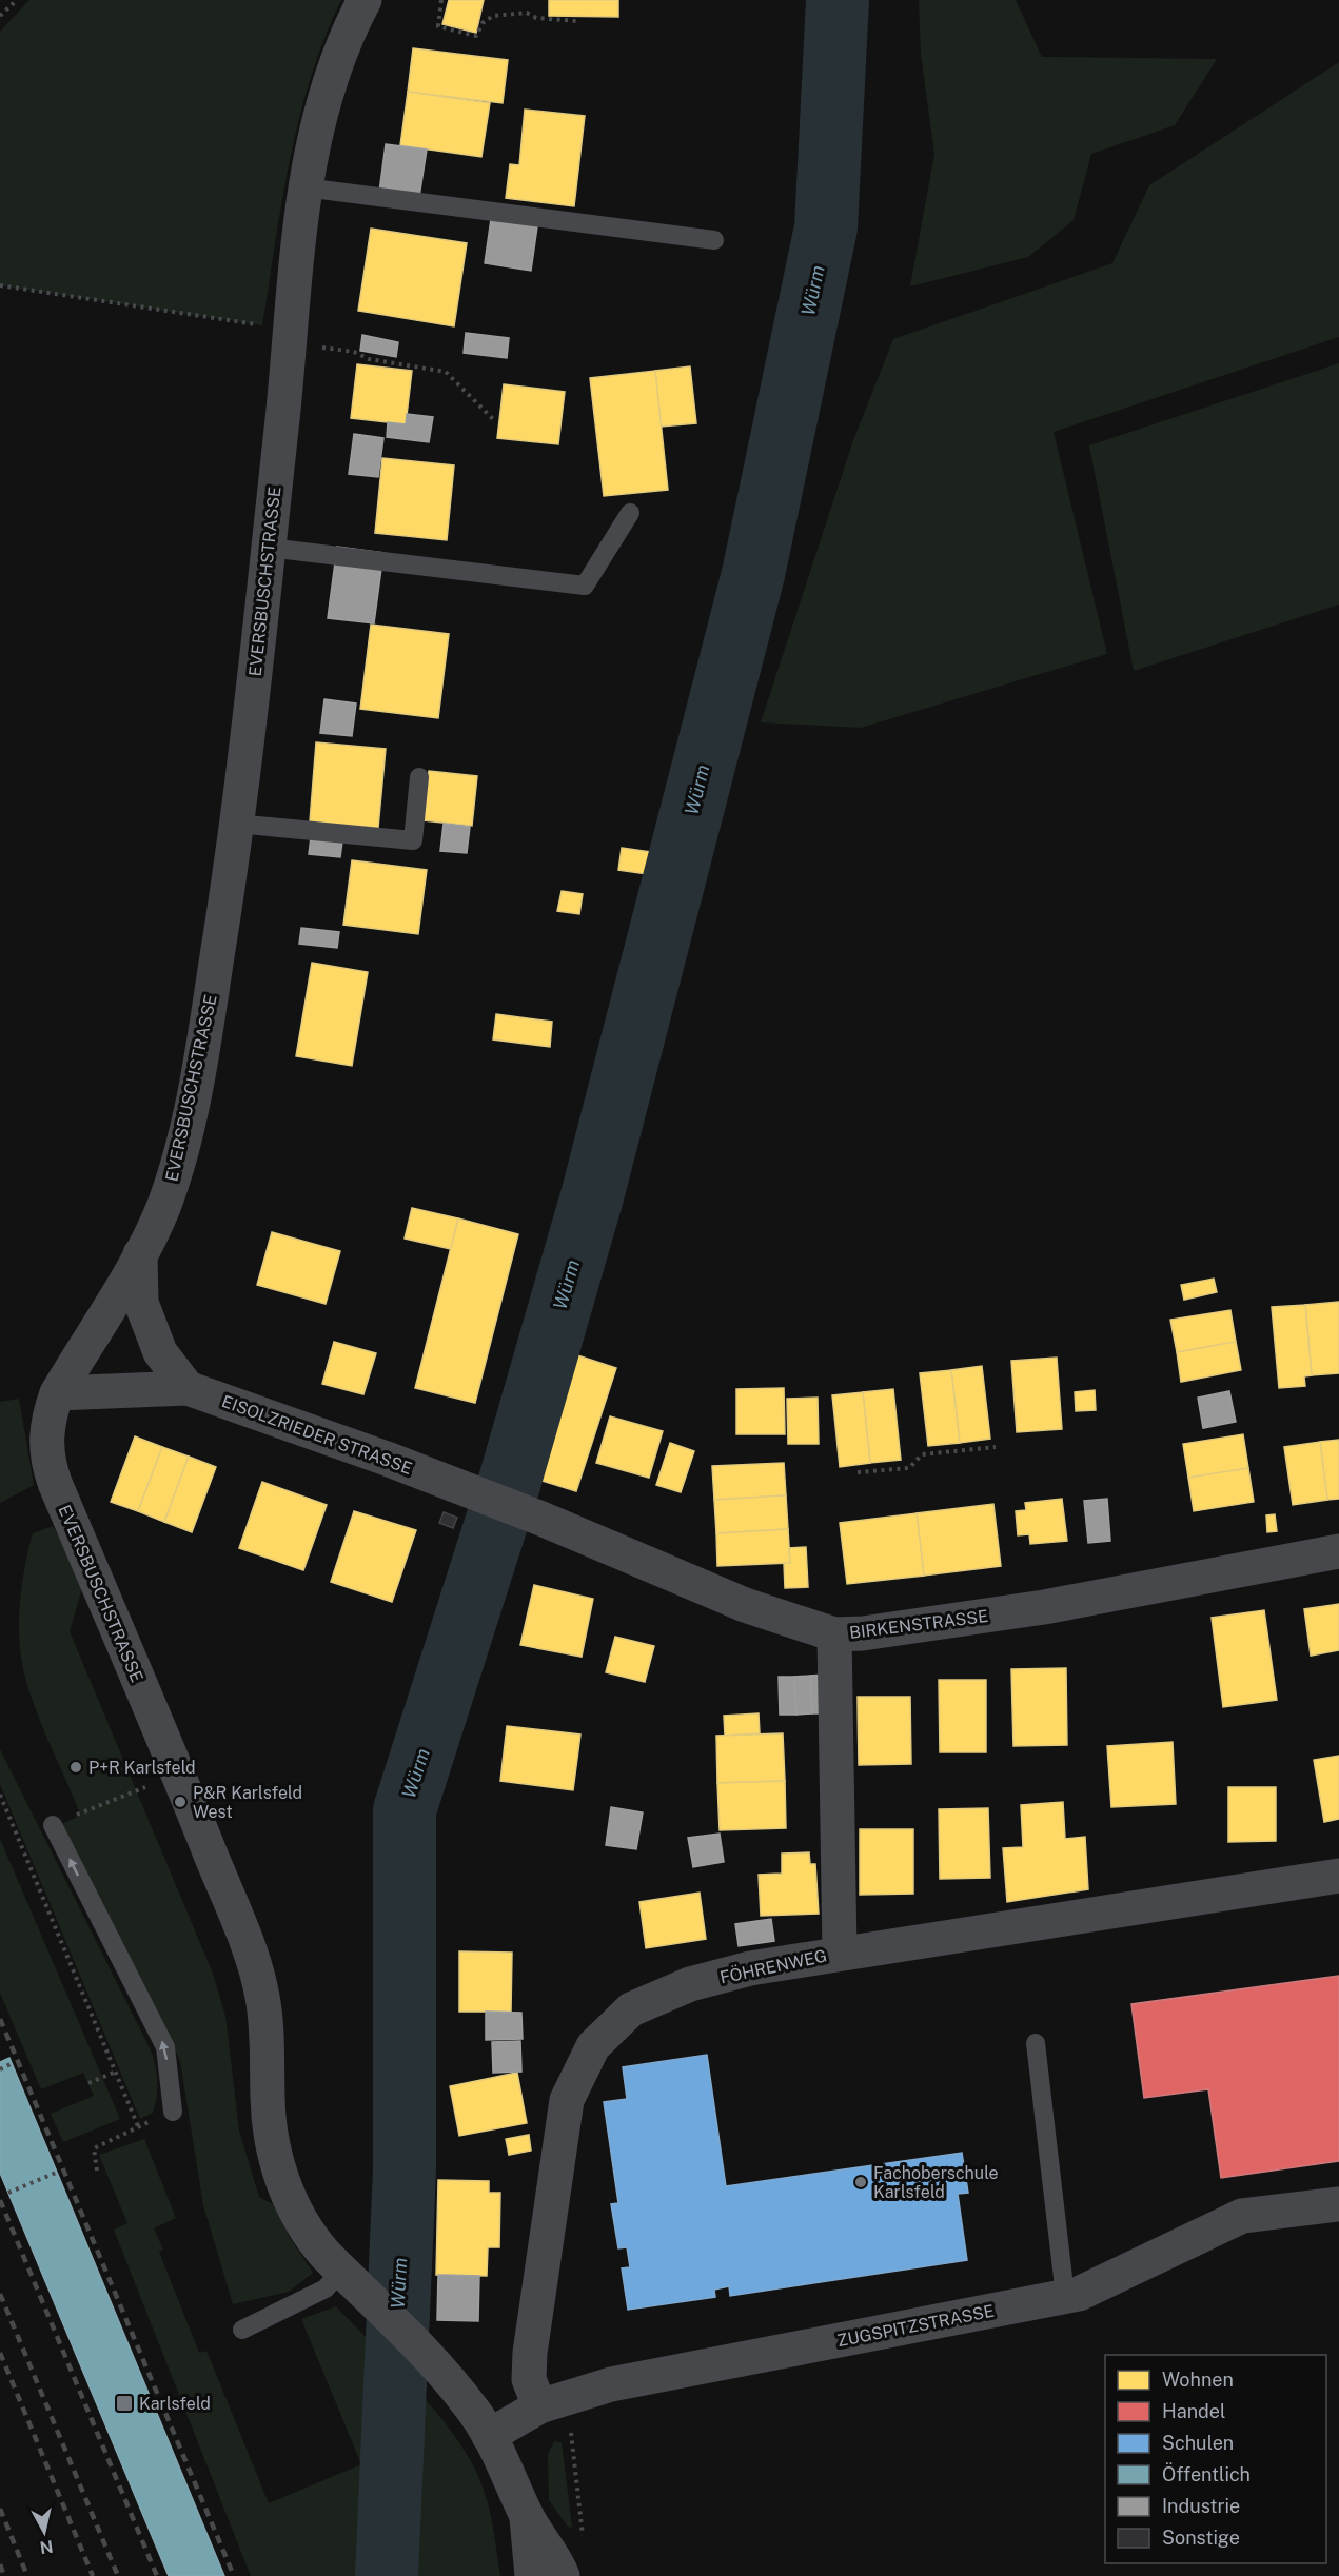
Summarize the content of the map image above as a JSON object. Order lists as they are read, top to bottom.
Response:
{
  "streets": {
    "street": [
      "EVERSBUSCHSTRASSE",
      "EISOLZRIEDER STRASSE",
      "BIRKENSTRASSE",
      "FÖHRENWEG",
      "ZUGSPITZSTRASSE"
    ]
  },
  "crossings": [
    ["EVERSBUSCHSTRASSE", "EISOLZRIEDER STRASSE"],
    ["EVERSBUSCHSTRASSE", "ZUGSPITZSTRASSE"],
    ["EISOLZRIEDER STRASSE", "BIRKENSTRASSE"],
    ["FÖHRENWEG", "ZUGSPITZSTRASSE"]
  ],
  "water": ["Würm"],
  "places": {
    "other": ["P+R Karlsfeld", "P&R Karlsfeld West", "Fachoberschule Karlsfeld"],
    "transit": ["Karlsfeld"]
  },
  "legend": [
    "Wohnen",
    "Handel",
    "Schulen",
    "Öffentlich",
    "Industrie",
    "Sonstige"
  ],
  "north": "bottom"
}
